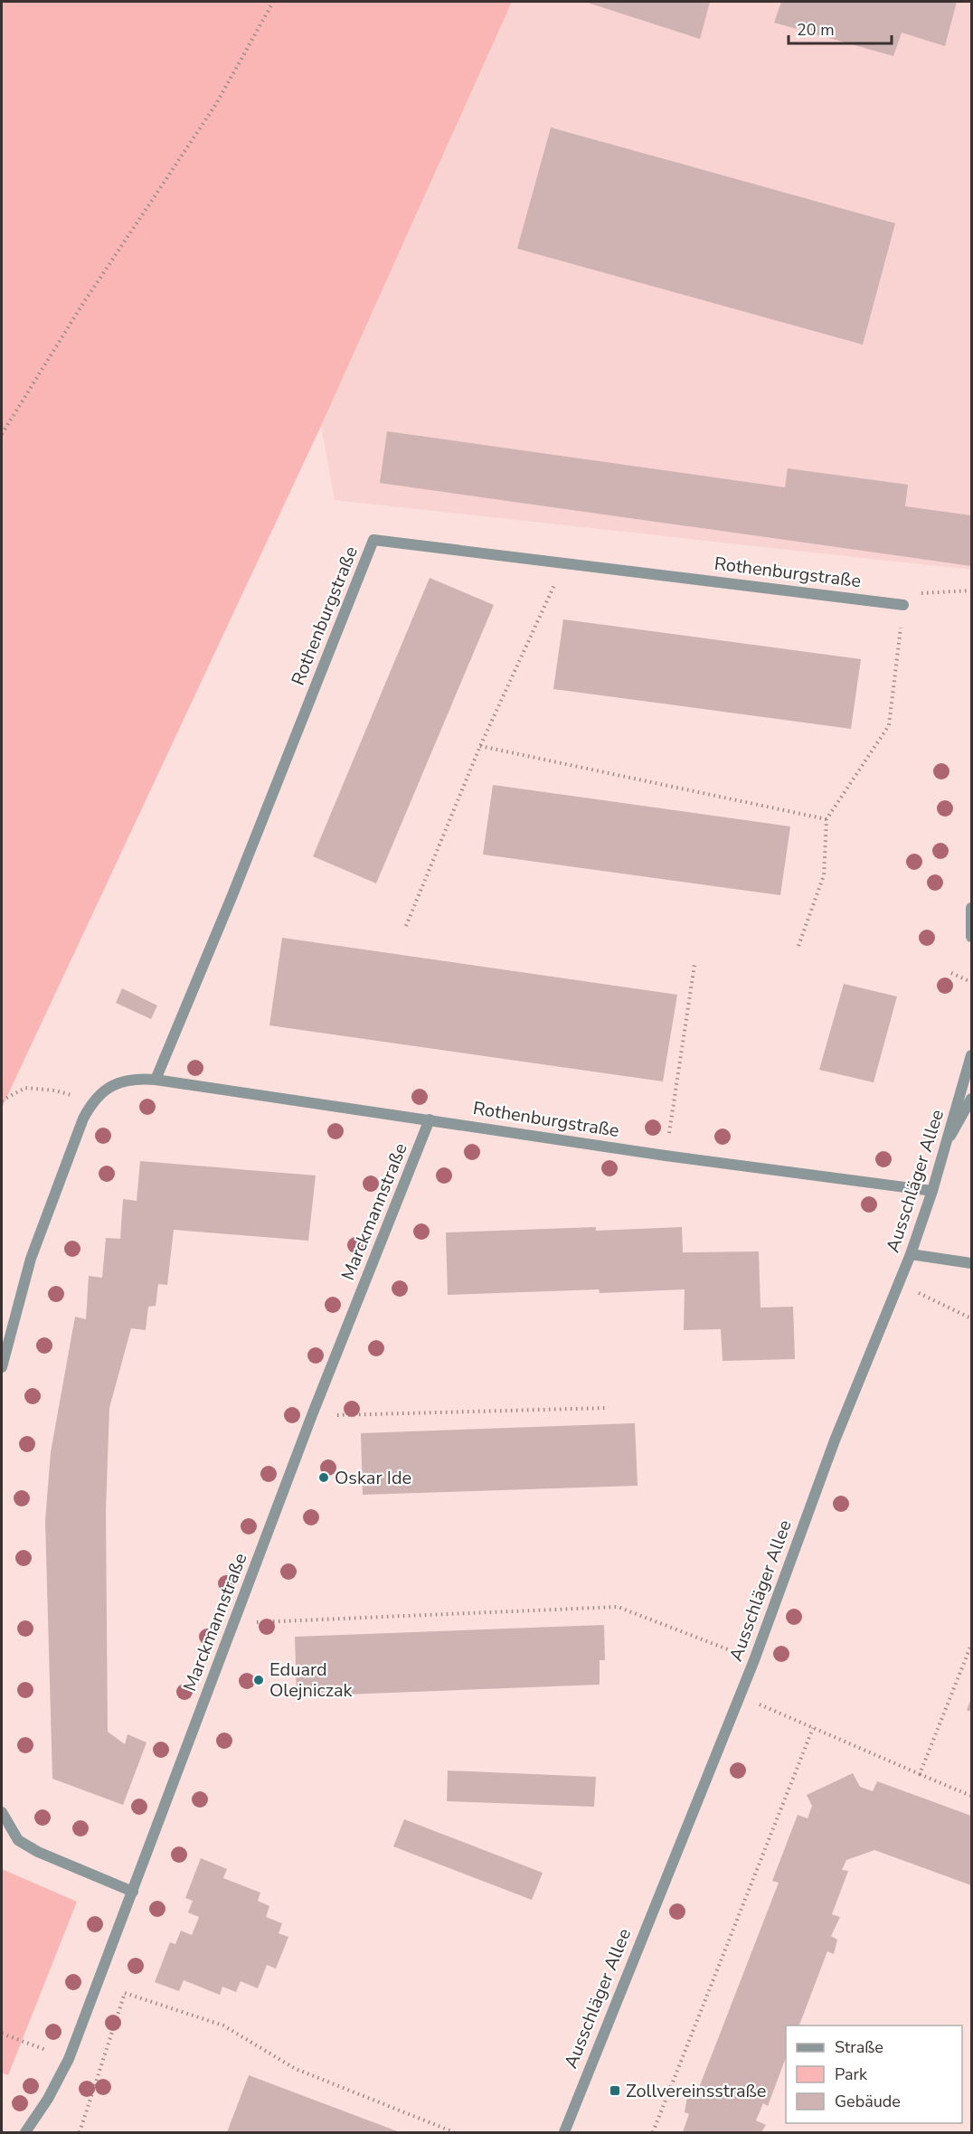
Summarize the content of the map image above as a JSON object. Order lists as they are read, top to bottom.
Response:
{
  "streets": {
    "street": ["Rothenburgstraße", "Ausschläger Allee", "Marckmannstraße"]
  },
  "crossings": [
    ["Rothenburgstraße", "Ausschläger Allee"],
    ["Rothenburgstraße", "Marckmannstraße"]
  ],
  "places": {
    "other": ["Oskar Ide", "Eduard Olejniczak"],
    "transit": ["Zollvereinsstraße"]
  },
  "legend": ["Straße", "Park", "Gebäude"],
  "scale_bar": "20 m"
}
